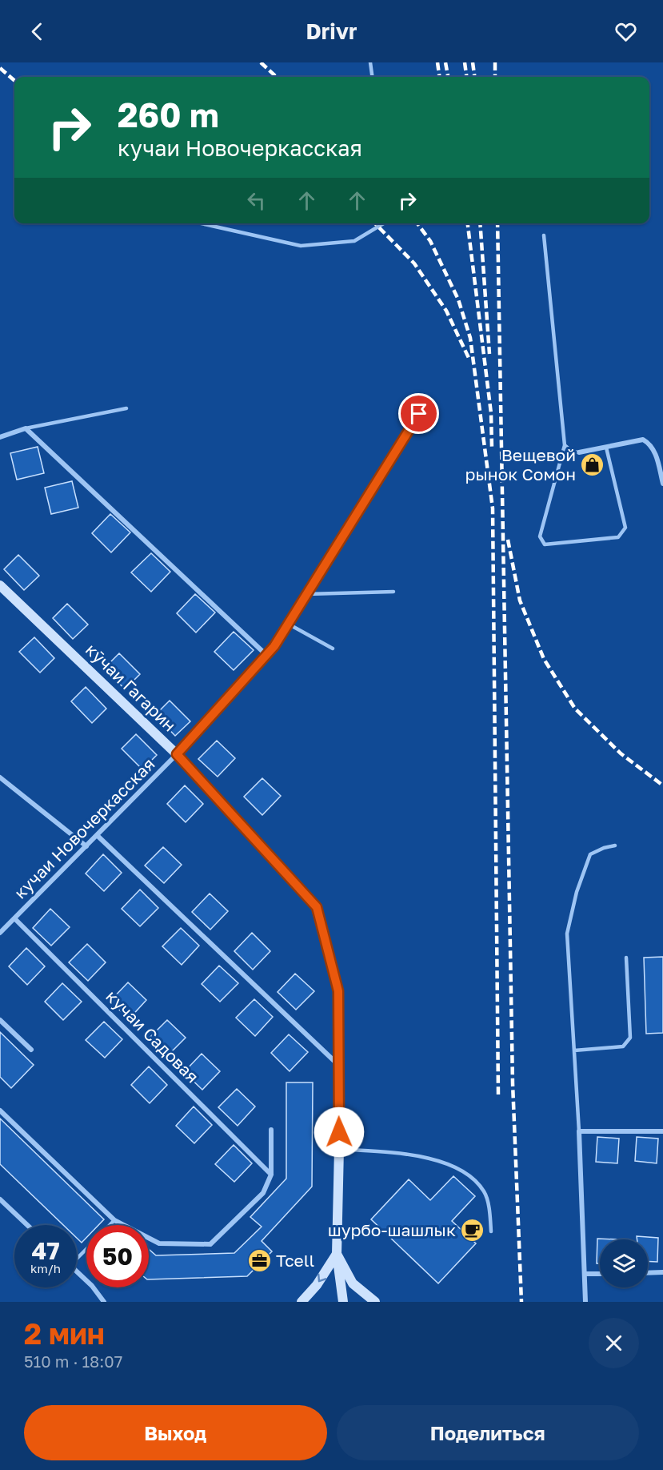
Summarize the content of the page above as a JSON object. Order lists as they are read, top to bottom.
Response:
{
  "streets": {
    "main road": ["кӯчаи Гагарин"],
    "street": ["кучаи Новочеркасская", "кучаи Садовая"]
  },
  "crossings": [
    ["кӯчаи Гагарин", "кучаи Новочеркасская"],
    ["кучаи Новочеркасская", "кучаи Садовая"]
  ],
  "places": {
    "shop": ["Вещевой рынок Сомон"],
    "cafe": ["шурбо-шашлык"],
    "office": ["Tcell"]
  },
  "page": {
    "header": "Drivr",
    "turn": ["260 m", "кучаи Новочеркасская"],
    "speed": "47 km/h",
    "limit": "50",
    "heading": ["2 мин", "510 m · 18:07"],
    "buttons": ["Выход", "Поделиться"]
  }
}
